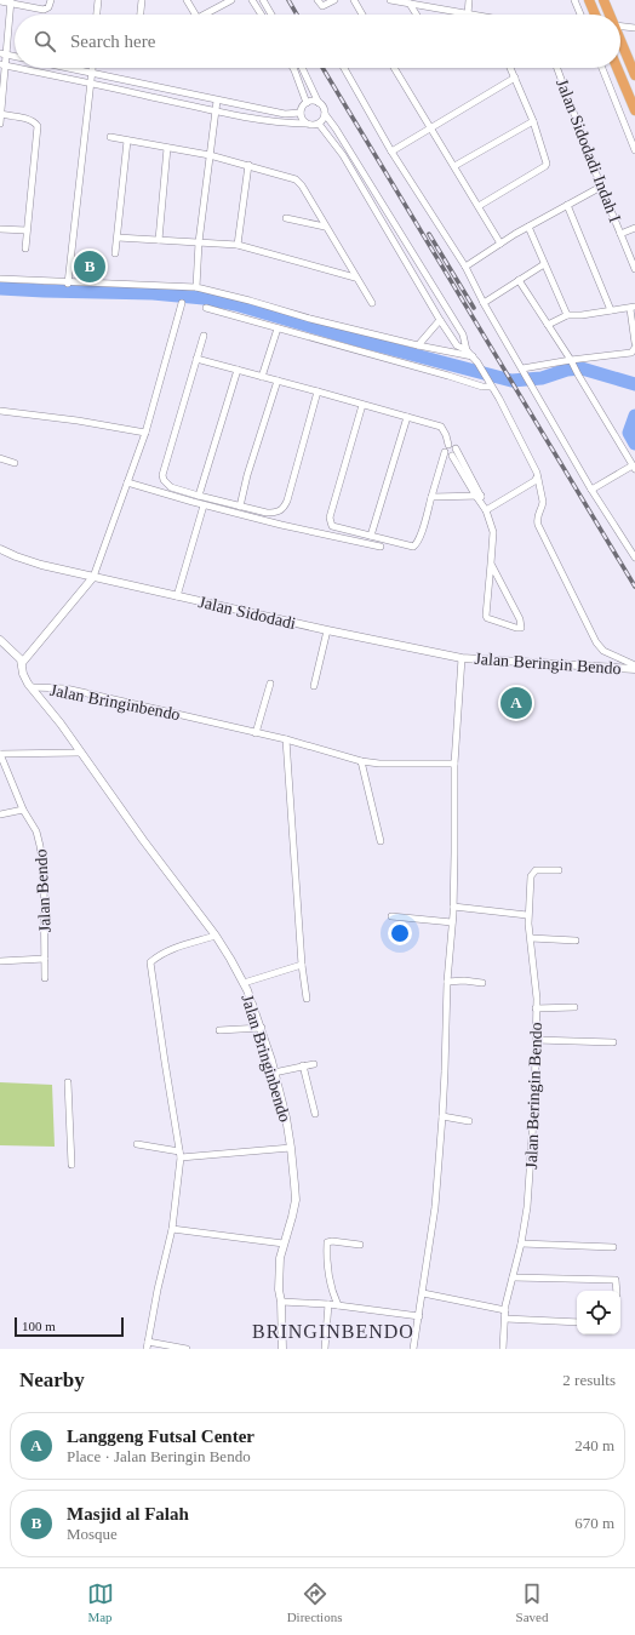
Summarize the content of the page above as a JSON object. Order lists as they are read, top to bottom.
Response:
{
  "streets": {
    "street": [
      "Jalan Sidodadi Indah I",
      "Jalan Sidodadi",
      "Jalan Beringin Bendo",
      "Jalan Bringinbendo",
      "Jalan Bendo"
    ]
  },
  "crossings": [
    ["Jalan Sidodadi", "Jalan Beringin Bendo"],
    ["Jalan Beringin Bendo", "Jalan Bringinbendo"],
    ["Jalan Bringinbendo", "Jalan Bendo"]
  ],
  "districts": ["BRINGINBENDO"],
  "scale_bar": "100 m",
  "page": {
    "search": "Search here",
    "pins": ["B", "A"],
    "scale": "100 m",
    "heading": ["Nearby", "2 results"],
    "list": [
      {
        "mark": "A",
        "name": "Langgeng Futsal Center",
        "note": "Place · Jalan Beringin Bendo",
        "value": "240 m"
      },
      {
        "mark": "B",
        "name": "Masjid al Falah",
        "note": "Mosque",
        "value": "670 m"
      }
    ],
    "nav": ["Map", "Directions", "Saved"]
  }
}
